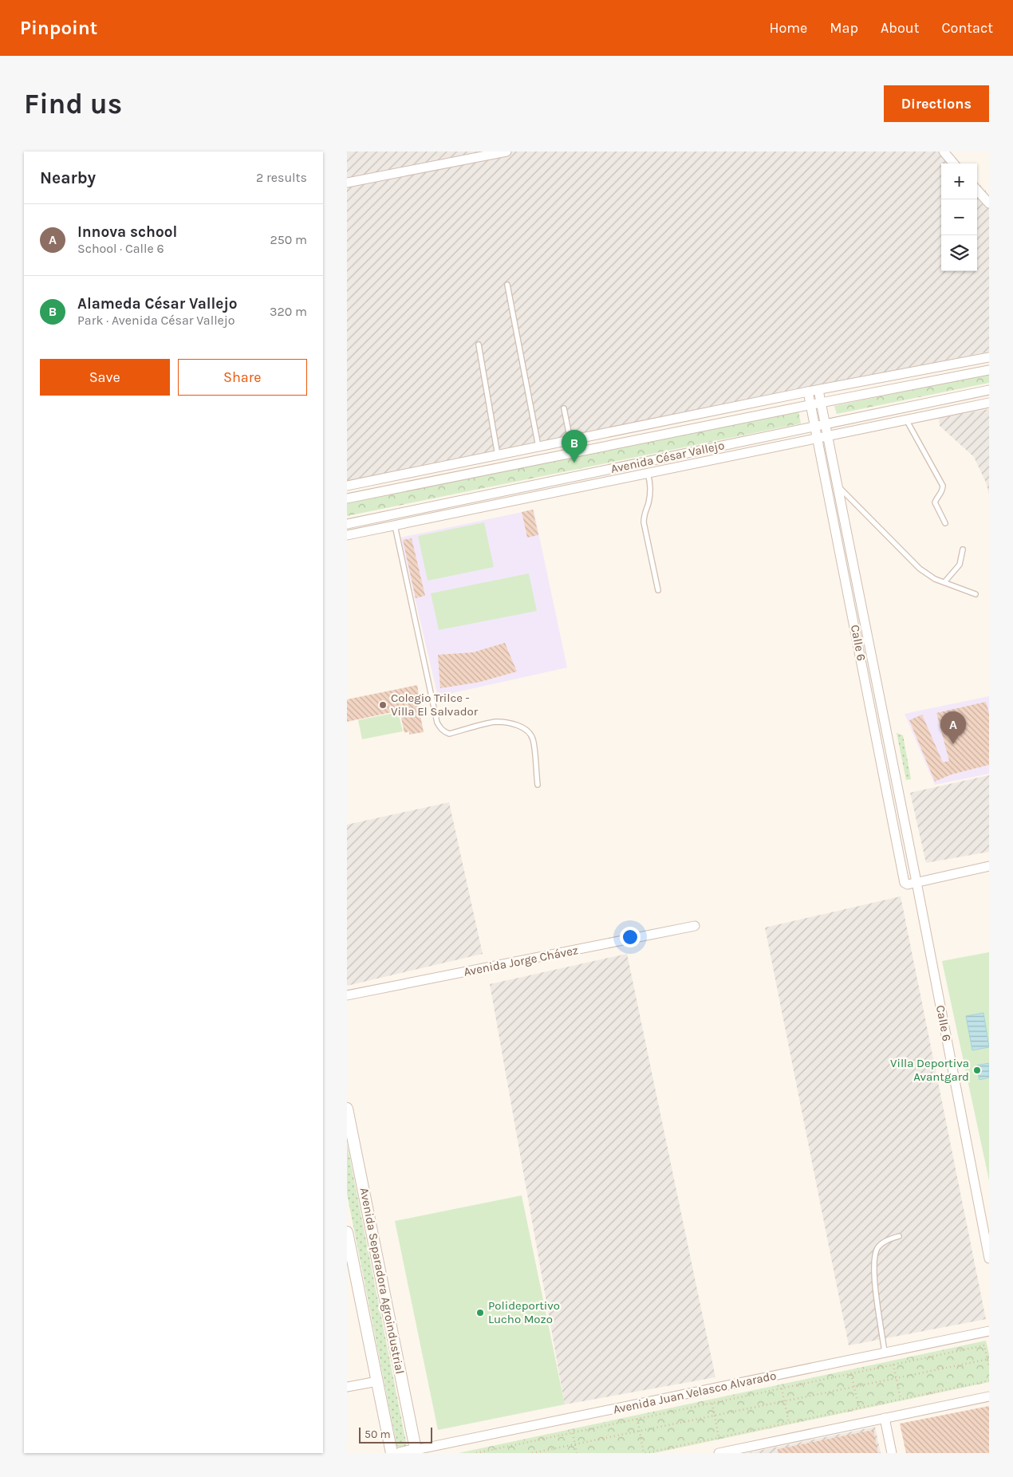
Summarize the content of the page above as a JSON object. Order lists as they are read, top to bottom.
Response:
{
  "streets": {
    "street": [
      "Avenida César Vallejo",
      "Calle 6",
      "Avenida Jorge Chávez",
      "Avenida Separadora Agroindustrial",
      "Avenida Juan Velasco Alvarado"
    ]
  },
  "crossings": [
    ["Avenida César Vallejo", "Calle 6"],
    ["Avenida Separadora Agroindustrial", "Avenida Juan Velasco Alvarado"]
  ],
  "places": ["Colegio Trilce - Villa El Salvador", "Villa Deportiva Avantgard", "Polideportivo Lucho Mozo"],
  "scale_bar": "50 m",
  "page": {
    "header": "Pinpoint",
    "nav": [
      "Home",
      "Map",
      "About",
      "Contact"
    ],
    "buttons": [
      "Directions",
      ["Save", "Share"]
    ],
    "title": "Find us",
    "heading": ["Nearby", "2 results"],
    "map_buttons": ["+", "−"],
    "list": [
      {
        "mark": "A",
        "name": "Innova school",
        "note": "School · Calle 6",
        "value": "250 m"
      },
      {
        "mark": "B",
        "name": "Alameda César Vallejo",
        "note": "Park · Avenida César Vallejo",
        "value": "320 m"
      }
    ],
    "pins": ["B", "A"],
    "scale": "50 m"
  }
}
